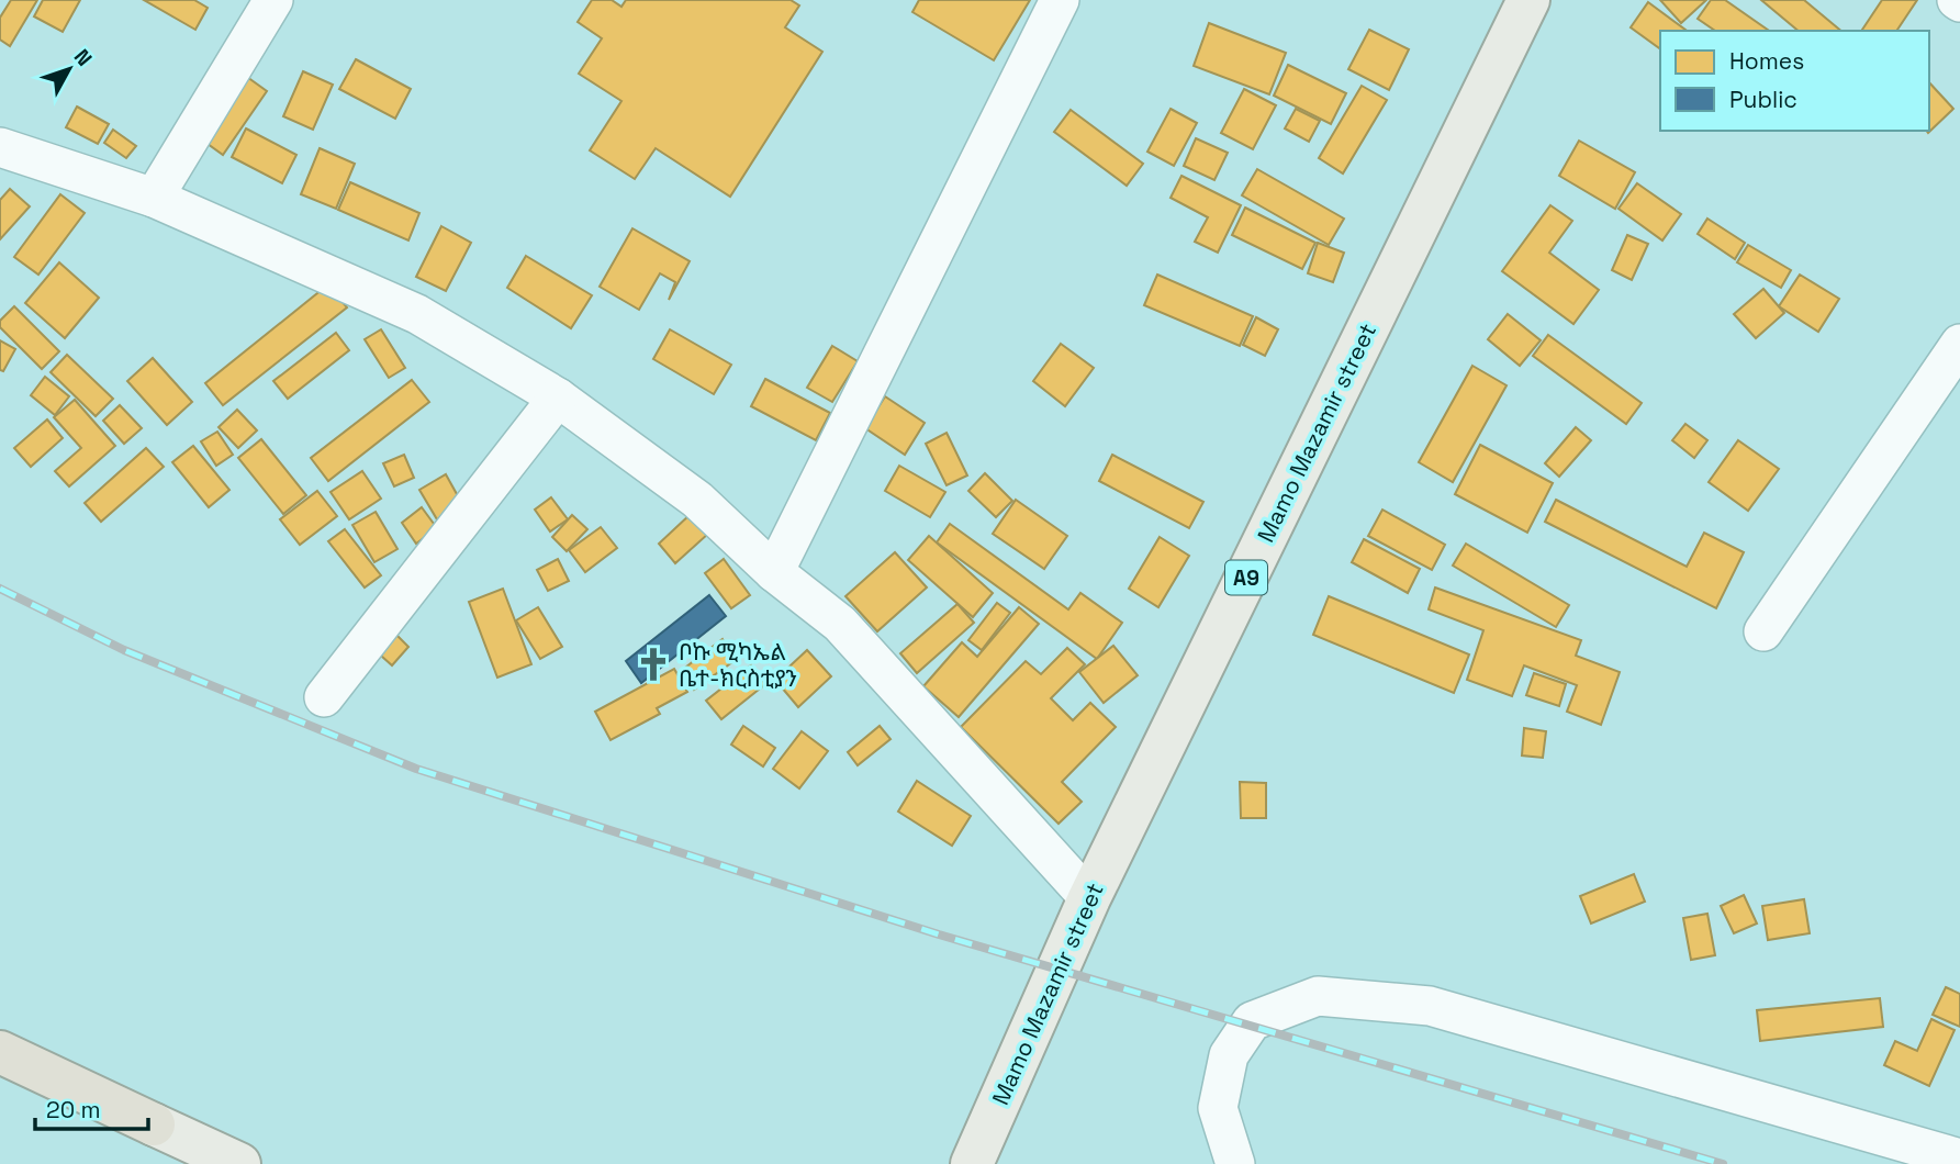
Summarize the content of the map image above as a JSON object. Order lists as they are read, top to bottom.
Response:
{
  "streets": {
    "main road": ["Mamo Mazamir street", "A9"]
  },
  "places": {
    "church": ["ቦኩ ሚካኤል ቤተ-ክርስቲያን"]
  },
  "legend": ["Homes", "Public"],
  "scale_bar": "20 m",
  "north": "top right"
}
